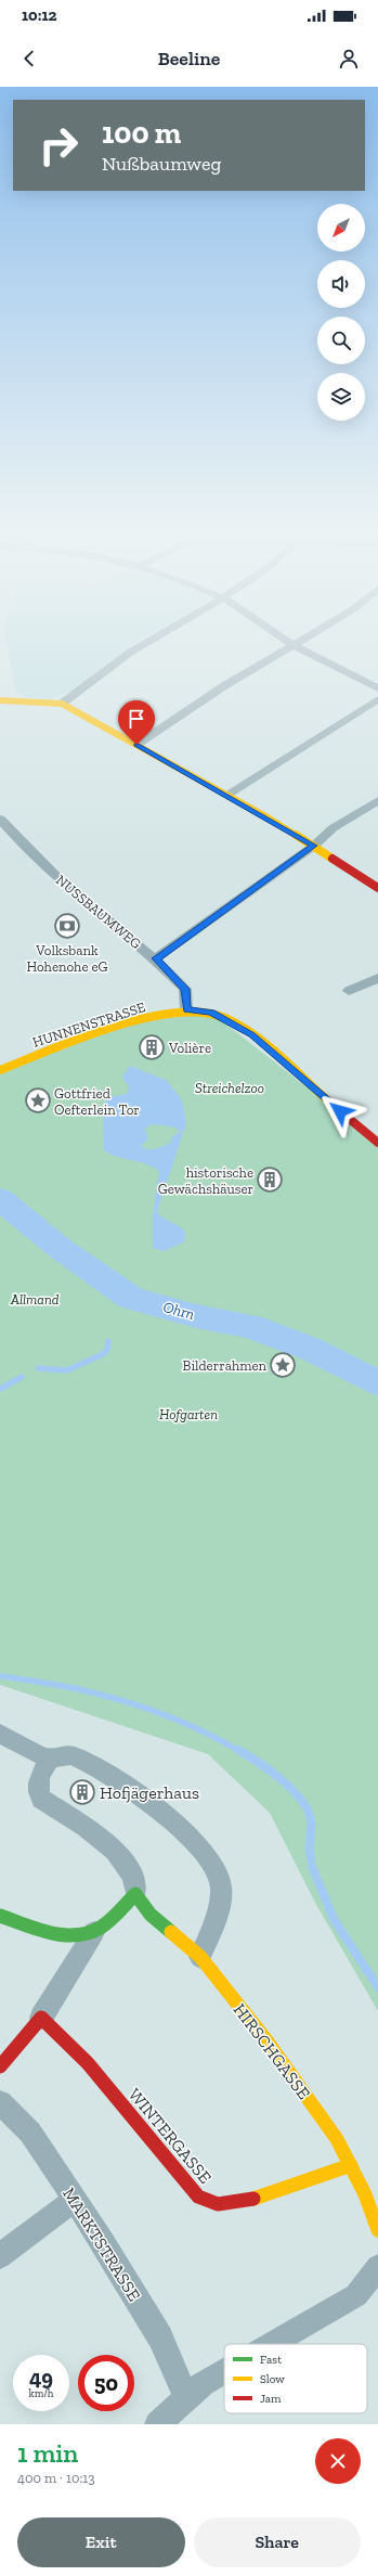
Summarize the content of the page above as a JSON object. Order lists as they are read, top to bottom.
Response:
{
  "streets": {
    "street": [
      "NUSSBAUMWEG",
      "HUNNENSTRASSE",
      "HIRSCHGASSE",
      "WINTERGASSE",
      "MARKTSTRASSE"
    ]
  },
  "crossings": [
    ["NUSSBAUMWEG", "HUNNENSTRASSE"],
    ["HIRSCHGASSE", "WINTERGASSE"]
  ],
  "water": ["Ohrn"],
  "parks": ["Streichelzoo", "Allmand", "Hofgarten"],
  "places": {
    "bank": ["Volksbank Hohenohe eG"],
    "building": ["Volière", "historische Gewächshäuser", "Hofjägerhaus"],
    "place": ["Gottfried Oefterlein Tor", "Bilderrahmen"]
  },
  "legend": ["Fast", "Slow", "Jam"],
  "north": "bottom left",
  "page": {
    "status": "10:12",
    "header": "Beeline",
    "turn": ["100 m", "Nußbaumweg"],
    "speed": "49 km/h",
    "limit": "50",
    "heading": ["1 min", "400 m · 10:13"],
    "buttons": ["Exit", "Share"]
  }
}
